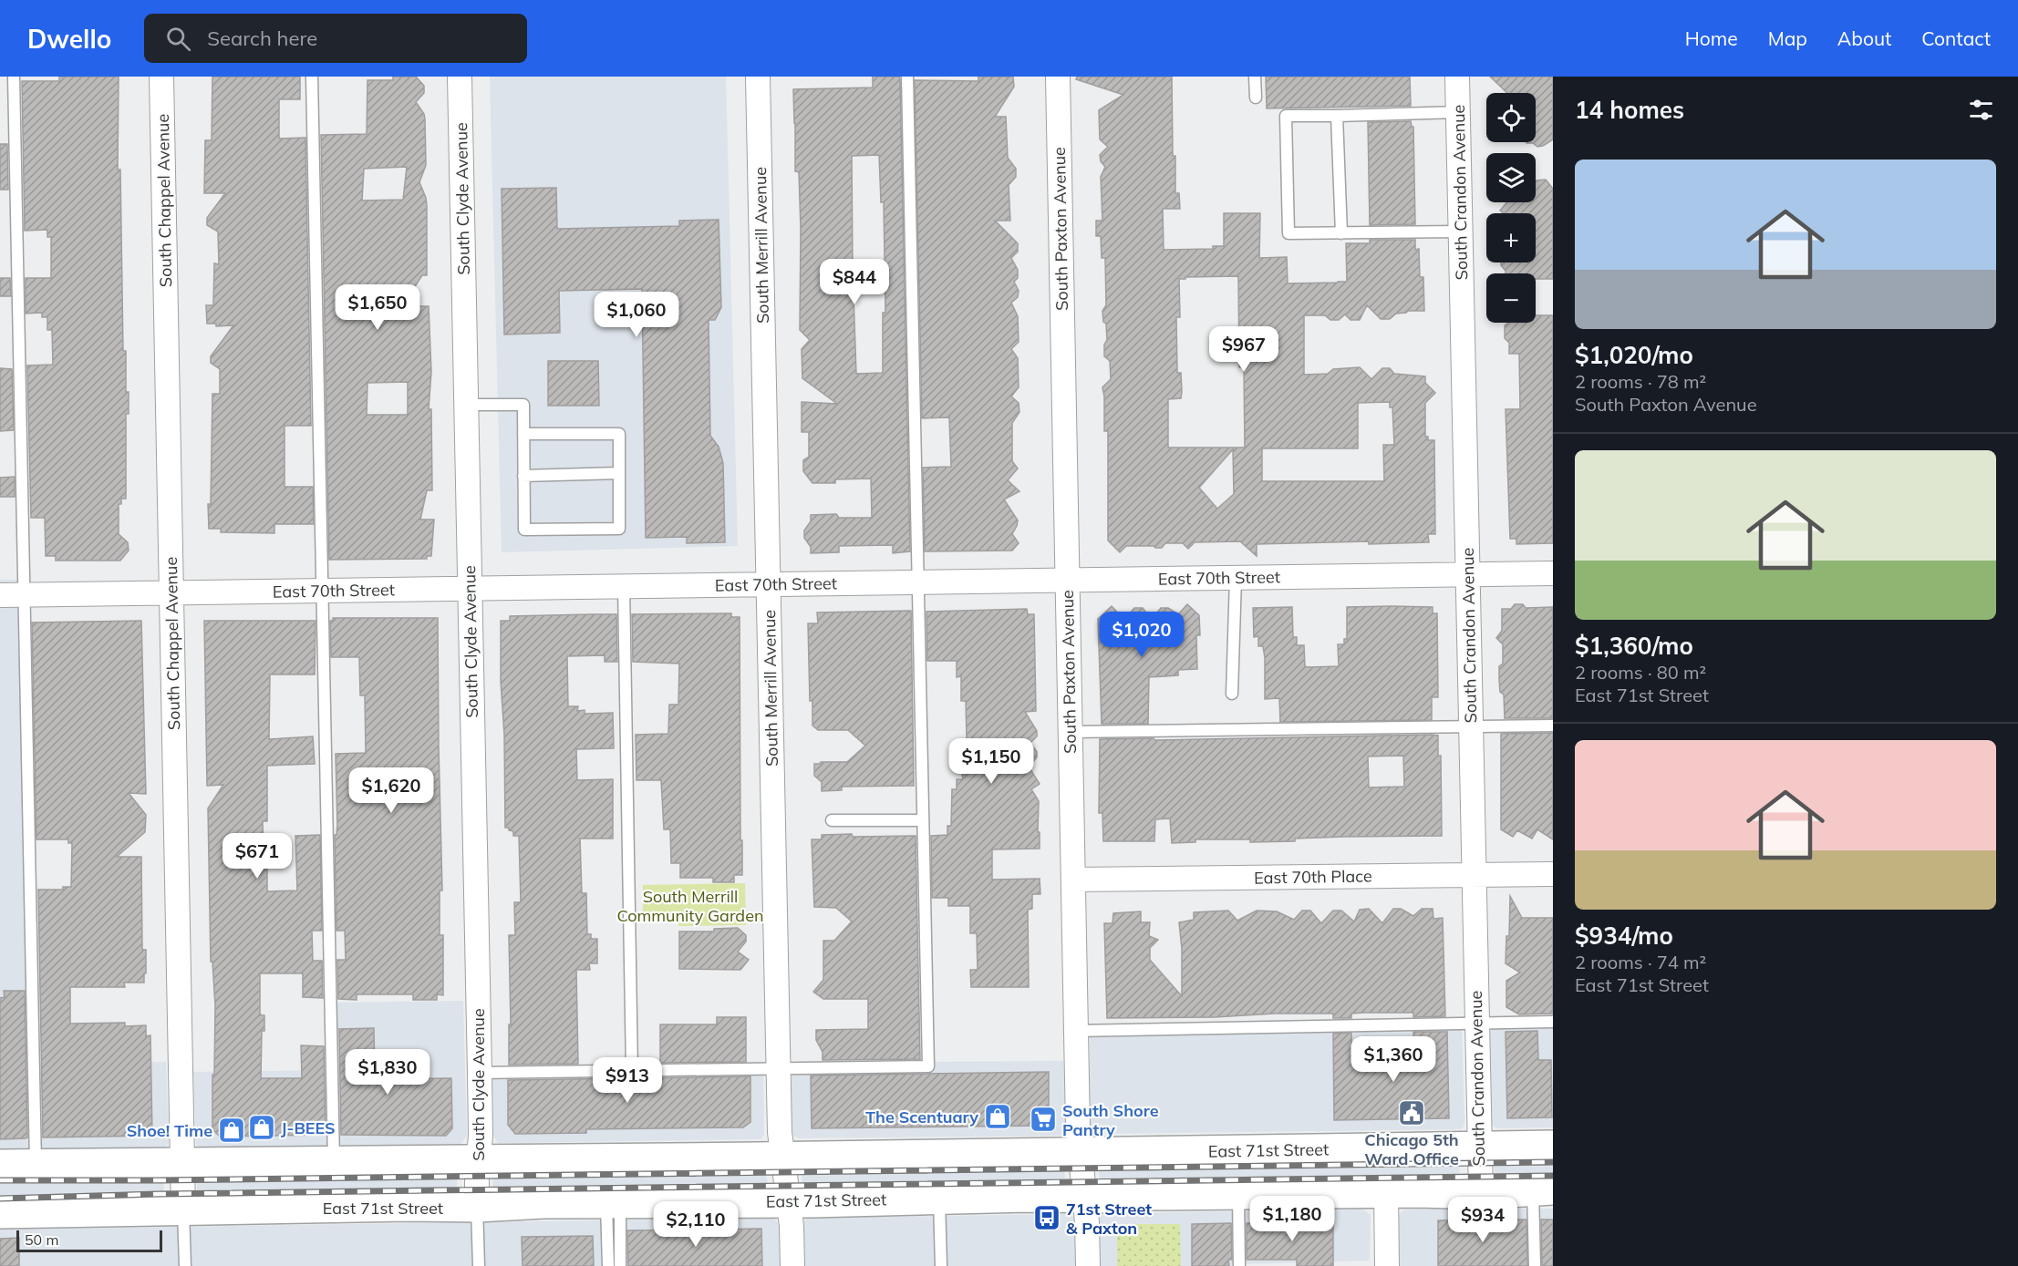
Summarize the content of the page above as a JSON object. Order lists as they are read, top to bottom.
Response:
{
  "streets": {
    "main road": ["East 71st Street"],
    "street": [
      "South Crandon Avenue",
      "South Clyde Avenue",
      "South Chappel Avenue",
      "South Paxton Avenue",
      "South Merrill Avenue",
      "East 70th Street",
      "East 70th Place"
    ]
  },
  "crossings": [
    ["South Crandon Avenue", "East 70th Street"],
    ["South Crandon Avenue", "East 70th Place"],
    ["South Crandon Avenue", "East 71st Street"],
    ["South Clyde Avenue", "East 70th Street"],
    ["South Clyde Avenue", "East 71st Street"],
    ["South Chappel Avenue", "East 70th Street"],
    ["South Chappel Avenue", "East 71st Street"],
    ["South Paxton Avenue", "East 70th Street"],
    ["South Paxton Avenue", "East 70th Place"],
    ["South Paxton Avenue", "East 71st Street"],
    ["South Merrill Avenue", "East 70th Street"],
    ["South Merrill Avenue", "East 71st Street"]
  ],
  "parks": ["South Merrill Community Garden"],
  "places": {
    "public building": ["Chicago 5th Ward Office"],
    "shop": ["The Scentuary", "J-BEES", "Shoe! Time"],
    "supermarket": ["South Shore Pantry"],
    "bus stop": ["71st Street & Paxton"]
  },
  "scale_bar": "50 m",
  "page": {
    "header": "Dwello",
    "search": "Search here",
    "nav": [
      "Home",
      "Map",
      "About",
      "Contact"
    ],
    "heading": "14 homes",
    "map_buttons": ["+", "−"],
    "list": [
      {
        "name": "$1,020/mo",
        "note": "2 rooms · 78 m² · South Paxton Avenue"
      },
      {
        "name": "$1,360/mo",
        "note": "2 rooms · 80 m² · East 71st Street"
      },
      {
        "name": "$934/mo",
        "note": "2 rooms · 74 m² · East 71st Street"
      }
    ],
    "price": [
      "$844",
      "$1,650",
      "$1,060",
      "$967",
      "$1,020",
      "$1,150",
      "$1,620",
      "$671",
      "$1,360",
      "$1,830",
      "$913",
      "$1,180",
      "$934",
      "$2,110"
    ],
    "scale": "50 m"
  }
}
